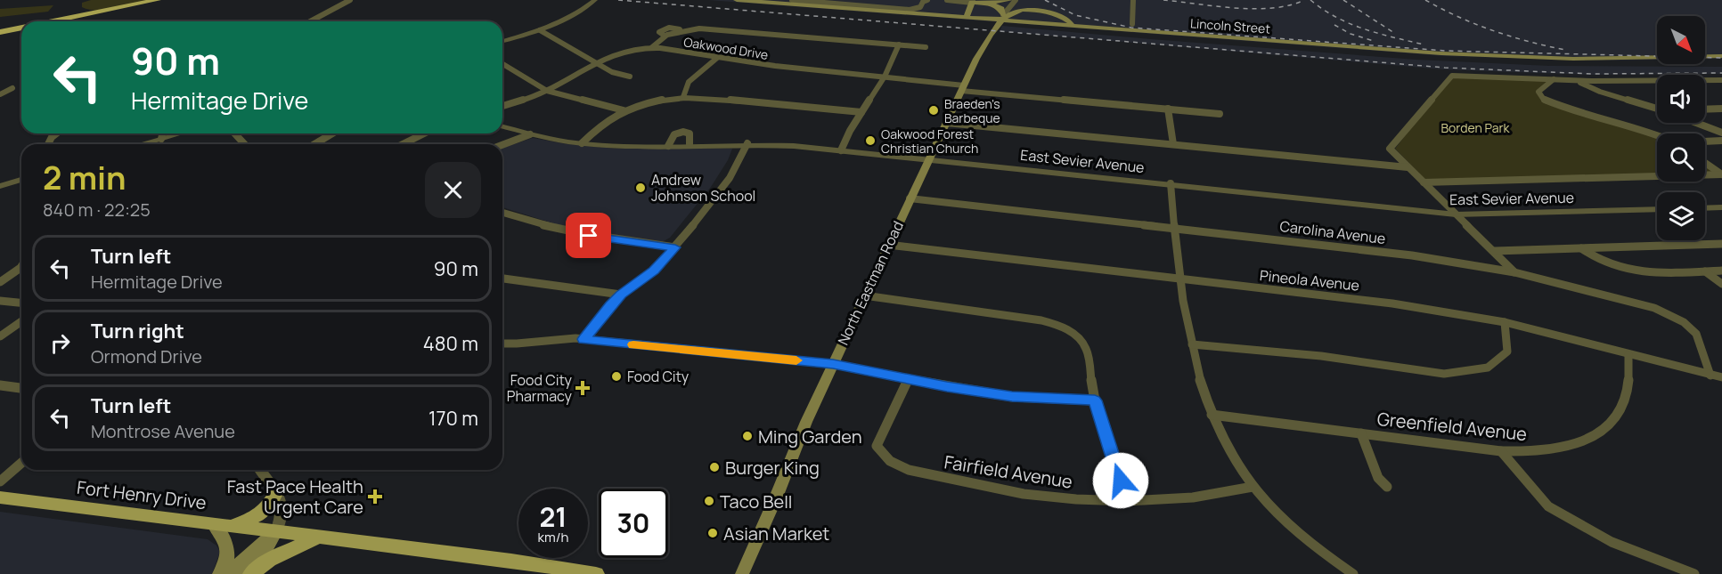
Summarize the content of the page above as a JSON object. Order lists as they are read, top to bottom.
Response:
{
  "streets": {
    "main road": ["Lincoln Street", "North Eastman Road", "Fort Henry Drive"],
    "street": [
      "Oakwood Drive",
      "East Sevier Avenue",
      "Carolina Avenue",
      "Pineola Avenue",
      "Greenfield Avenue",
      "Fairfield Avenue"
    ]
  },
  "crossings": [
    ["Oakwood Drive", "North Eastman Road"],
    ["East Sevier Avenue", "North Eastman Road"],
    ["Carolina Avenue", "Pineola Avenue"],
    ["Carolina Avenue", "North Eastman Road"],
    ["Pineola Avenue", "North Eastman Road"],
    ["Pineola Avenue", "Greenfield Avenue"]
  ],
  "parks": ["Borden Park"],
  "places": {
    "other": [
      "Braeden's Barbeque",
      "Oakwood Forest Christian Church",
      "Andrew Johnson School",
      "Food City",
      "Ming Garden",
      "Burger King",
      "Taco Bell",
      "Asian Market"
    ],
    "health": ["Food City Pharmacy", "Fast Pace Health Urgent Care"]
  },
  "north": "bottom right",
  "page": {
    "turn": ["90 m", "Hermitage Drive"],
    "heading": ["2 min", "840 m · 22:25"],
    "list": [
      {
        "name": "Turn left",
        "note": "Hermitage Drive",
        "value": "90 m"
      },
      {
        "name": "Turn right",
        "note": "Ormond Drive",
        "value": "480 m"
      },
      {
        "name": "Turn left",
        "note": "Montrose Avenue",
        "value": "170 m"
      }
    ],
    "speed": "21 km/h",
    "limit": "30"
  }
}
